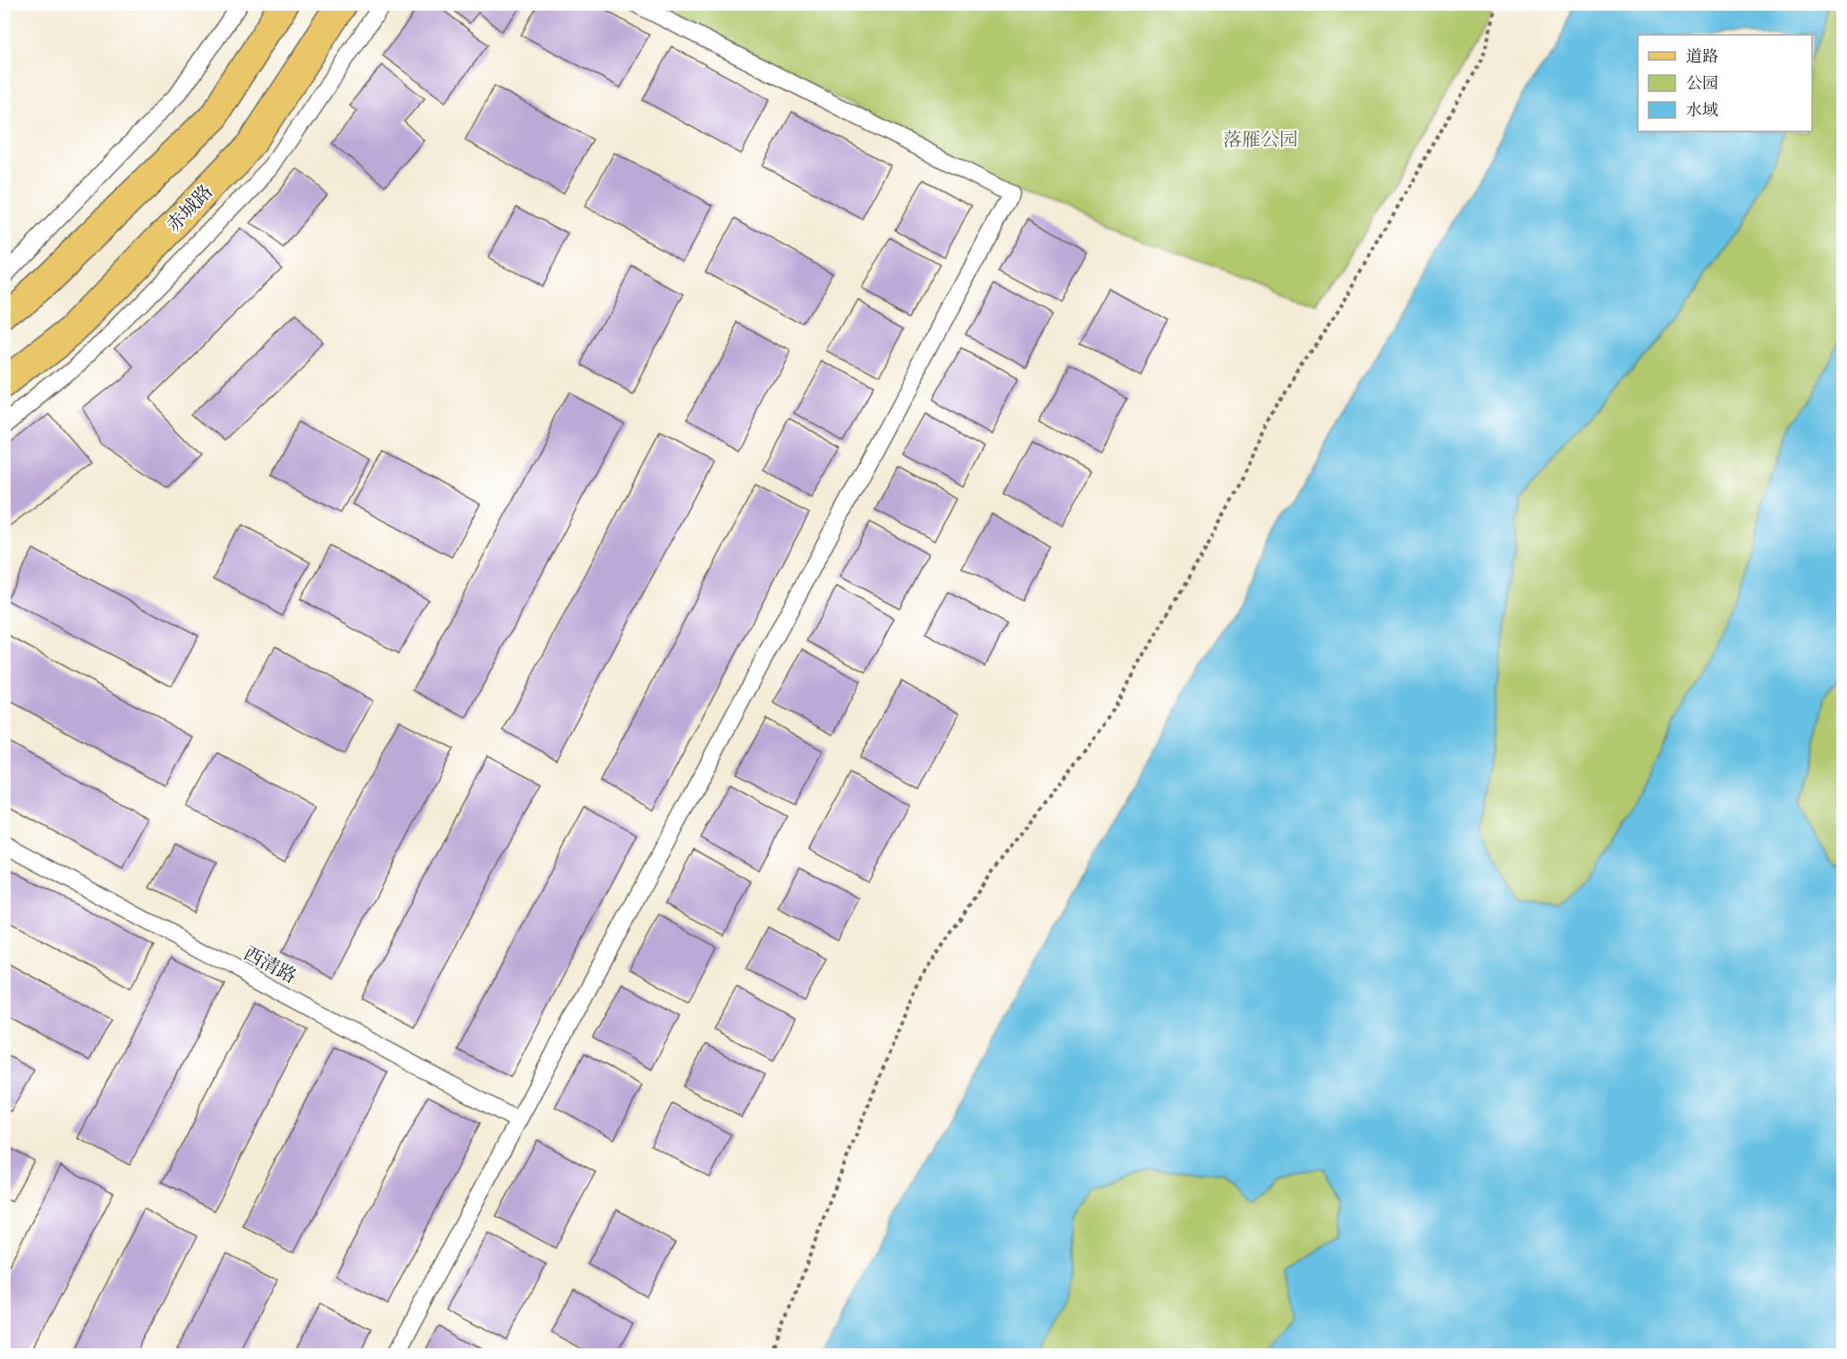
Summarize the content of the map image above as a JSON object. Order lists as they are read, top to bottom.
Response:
{
  "streets": {
    "main road": ["赤城路"],
    "lane": ["西清路"]
  },
  "parks": ["落雁公园"],
  "legend": ["道路", "公园", "水域"]
}
